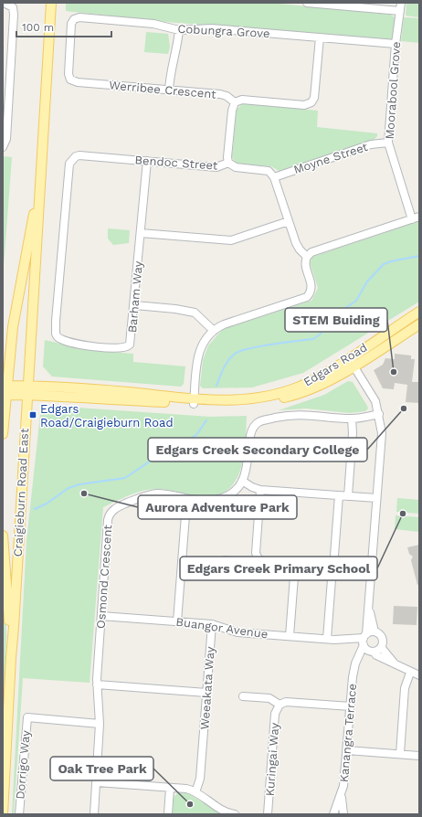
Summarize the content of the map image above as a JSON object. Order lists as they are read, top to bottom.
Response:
{
  "streets": {
    "main road": ["Edgars Road", "Craigieburn Road East"],
    "street": [
      "Cobungra Grove",
      "Werribee Crescent",
      "Moorabool Grove",
      "Moyne Street",
      "Bendoc Street",
      "Barham Way",
      "Osmond Crescent",
      "Buangor Avenue",
      "Weeakata Way",
      "Kanangra Terrace",
      "Kuringai Way",
      "Dorrigo Way"
    ]
  },
  "crossings": [
    ["Cobungra Grove", "Werribee Crescent"],
    ["Cobungra Grove", "Moorabool Grove"],
    ["Moorabool Grove", "Moyne Street"],
    ["Moyne Street", "Bendoc Street"],
    ["Bendoc Street", "Barham Way"],
    ["Edgars Road", "Craigieburn Road East"],
    ["Osmond Crescent", "Buangor Avenue"],
    ["Buangor Avenue", "Weeakata Way"],
    ["Buangor Avenue", "Kanangra Terrace"]
  ],
  "places": {
    "other": [
      "STEM Buiding",
      "Edgars Creek Secondary College",
      "Aurora Adventure Park",
      "Edgars Creek Primary School",
      "Oak Tree Park"
    ],
    "transit": ["Edgars Road/Craigieburn Road"]
  },
  "scale_bar": "100 m"
}
